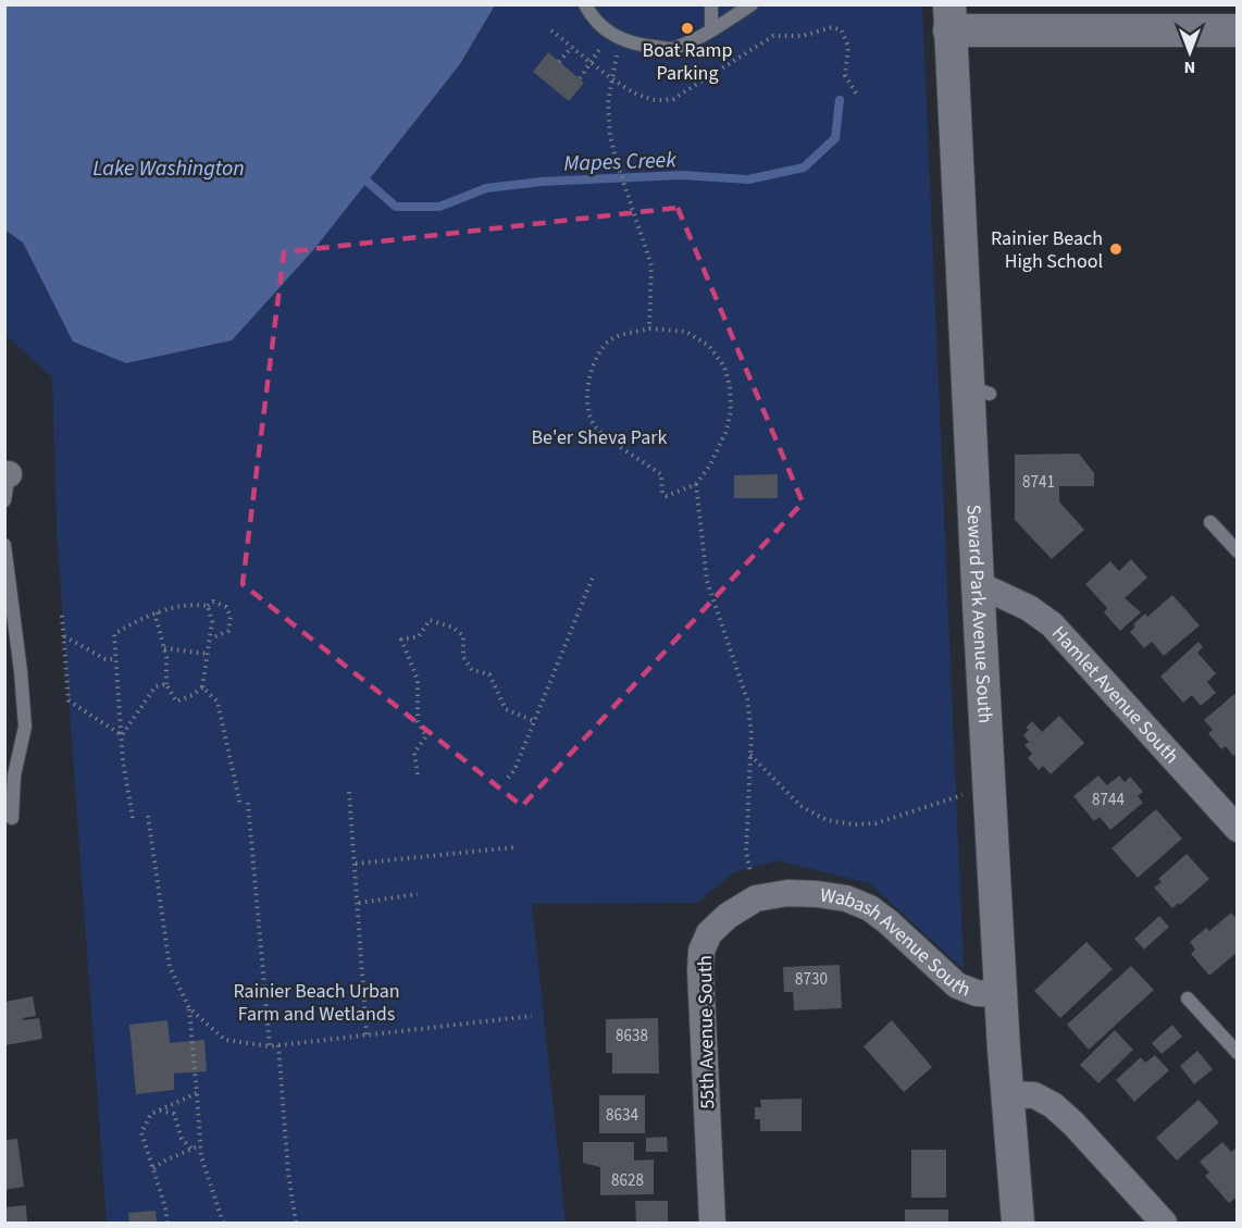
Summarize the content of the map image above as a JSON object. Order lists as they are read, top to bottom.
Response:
{
  "streets": {
    "street": [
      "Seward Park Avenue South",
      "Hamlet Avenue South",
      "Wabash Avenue South",
      "55th Avenue South"
    ]
  },
  "crossings": [
    ["Seward Park Avenue South", "Hamlet Avenue South"],
    ["Seward Park Avenue South", "Wabash Avenue South"],
    ["Wabash Avenue South", "55th Avenue South"]
  ],
  "water": ["Mapes Creek", "Lake Washington"],
  "parks": ["Be'er Sheva Park", "Rainier Beach Urban Farm and Wetlands"],
  "places": ["Boat Ramp Parking", "Rainier Beach High School"],
  "house_numbers": [
    "8741",
    "8744",
    "8730",
    "8638",
    "8634",
    "8628"
  ],
  "north": "bottom"
}
